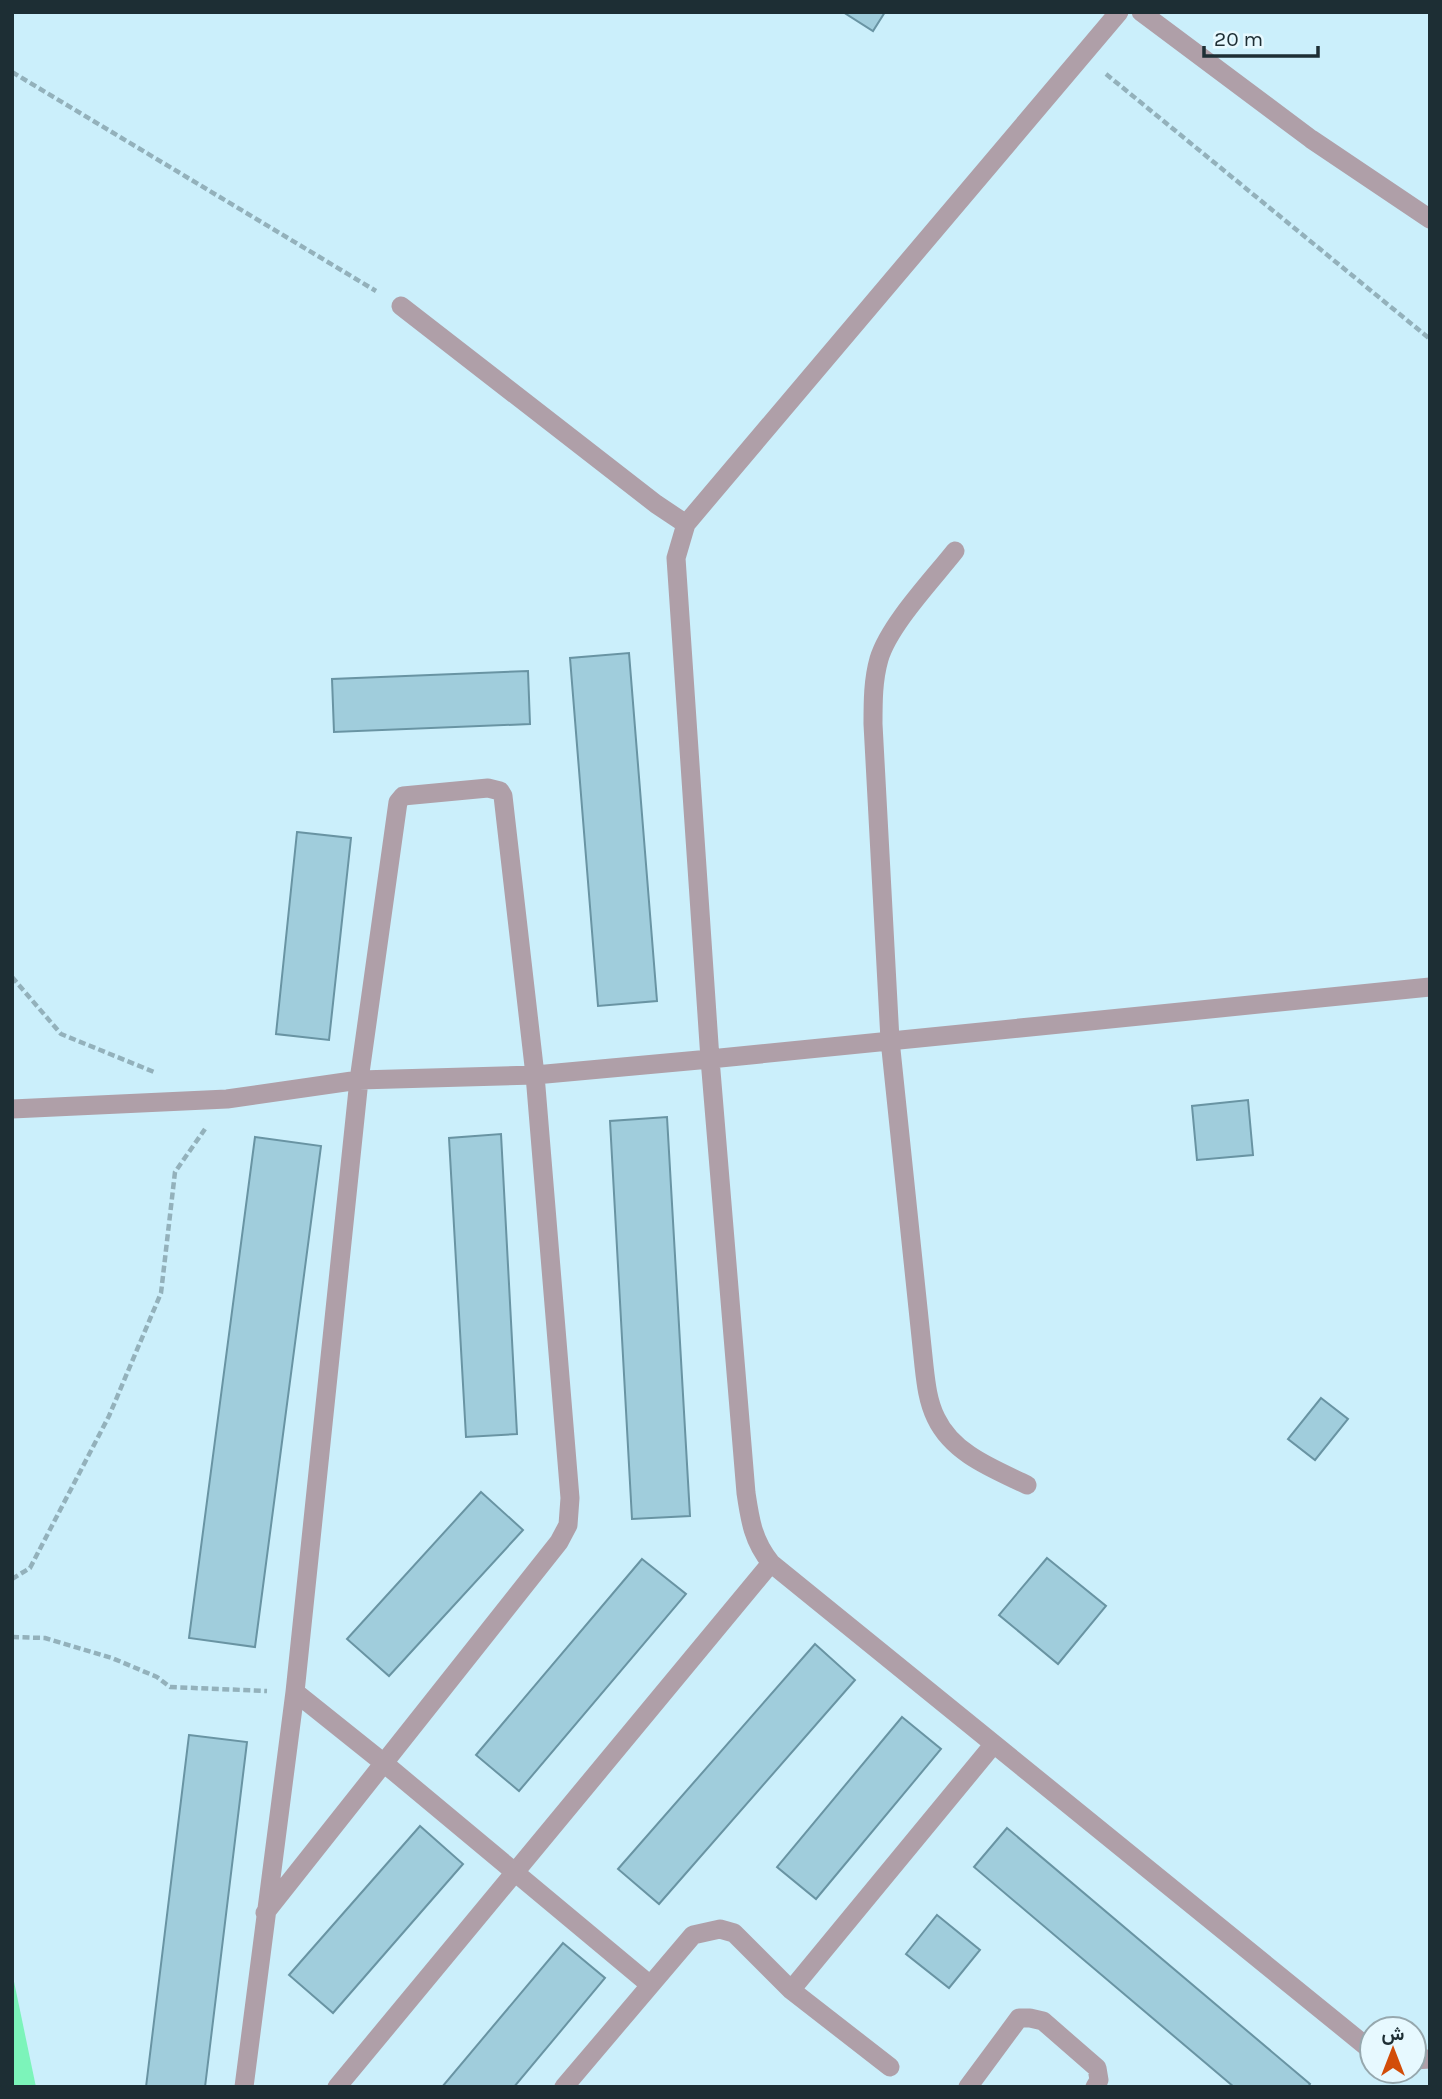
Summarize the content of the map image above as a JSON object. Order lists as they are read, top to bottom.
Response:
{
  "scale_bar": "20 m",
  "north": "top"
}
